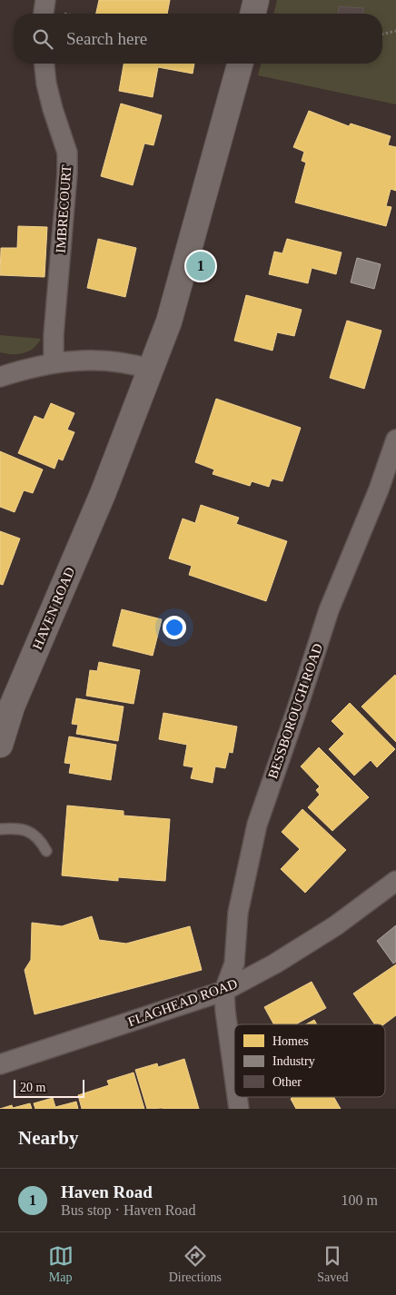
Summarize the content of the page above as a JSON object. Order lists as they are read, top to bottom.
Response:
{
  "streets": {
    "main road": ["HAVEN ROAD"],
    "street": ["IMBRECOURT", "BESSBOROUGH ROAD", "FLAGHEAD ROAD"]
  },
  "crossings": [
    ["BESSBOROUGH ROAD", "FLAGHEAD ROAD"]
  ],
  "legend": ["Homes", "Industry", "Other"],
  "scale_bar": "20 m",
  "page": {
    "search": "Search here",
    "pins": "1",
    "scale": "20 m",
    "heading": "Nearby",
    "list": [
      {
        "mark": "1",
        "name": "Haven Road",
        "note": "Bus stop · Haven Road",
        "value": "100 m"
      }
    ],
    "nav": ["Map", "Directions", "Saved"]
  }
}
